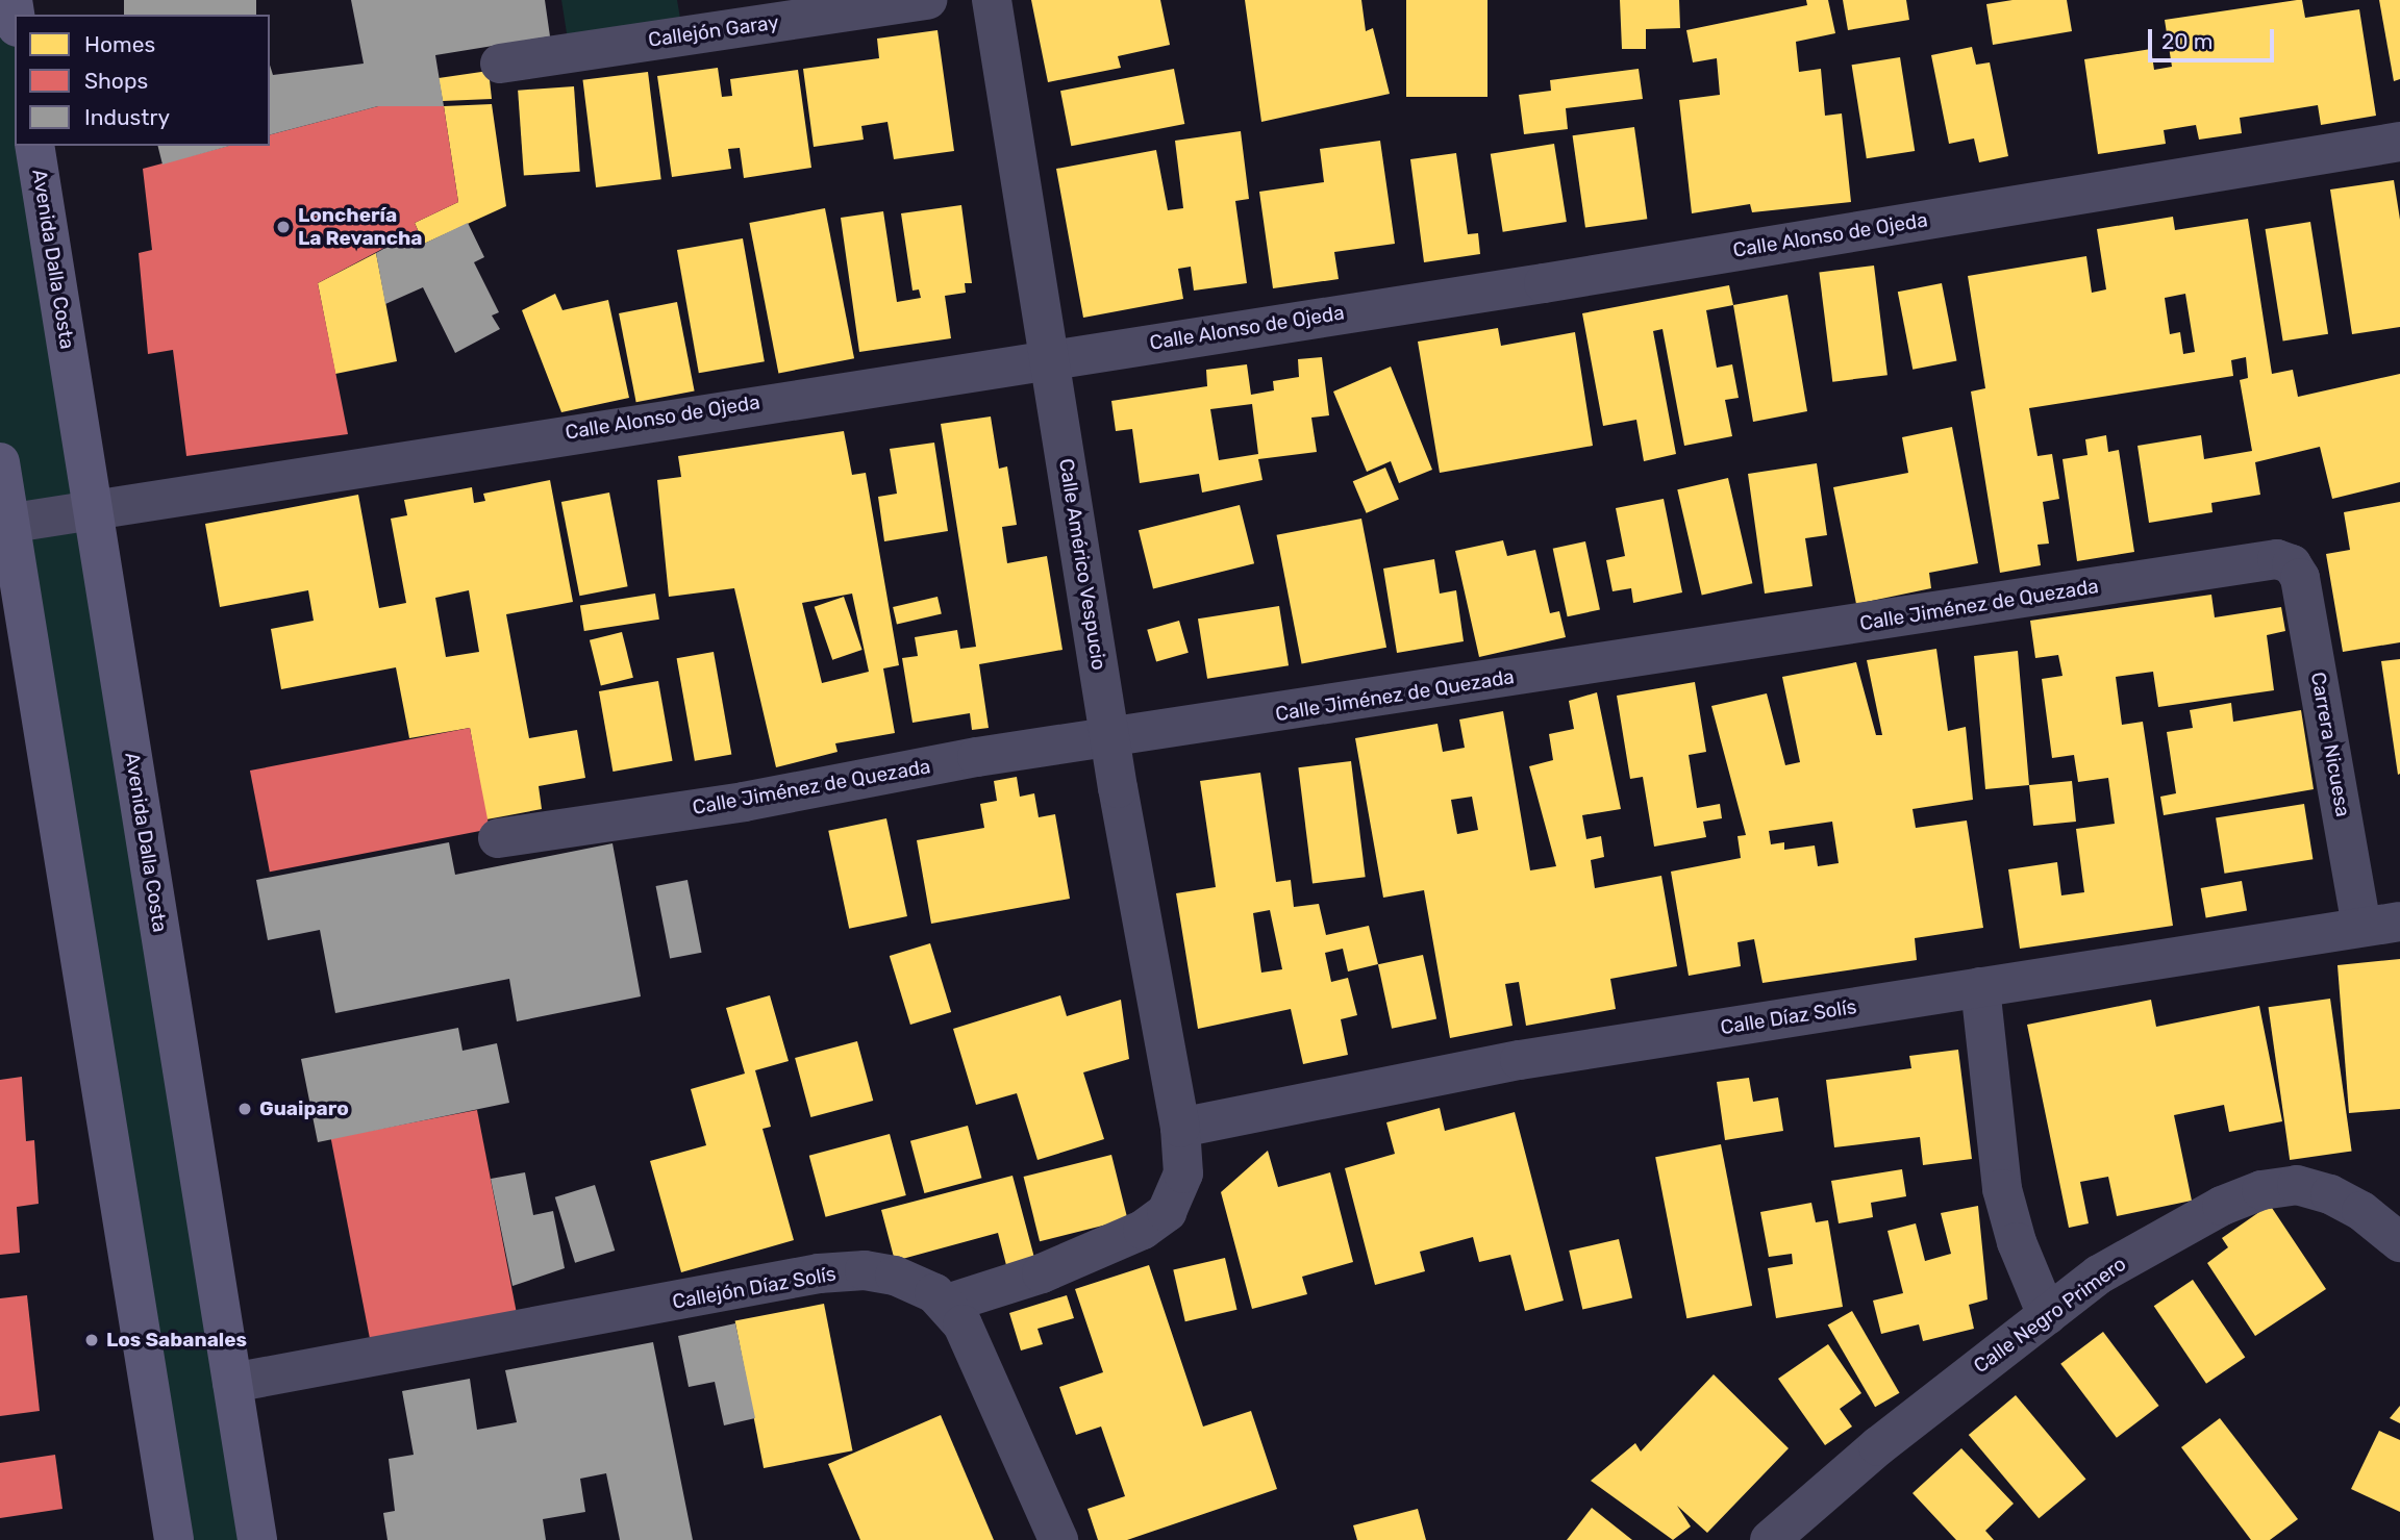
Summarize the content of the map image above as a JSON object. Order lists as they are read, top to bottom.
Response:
{
  "streets": {
    "street": [
      "Callejón Garay",
      "Calle Alonso de Ojeda",
      "Avenida Dalla Costa",
      "Calle Américo Vespucio",
      "Calle Jiménez de Quezada",
      "Carrera Nicuesa",
      "Calle Díaz Solís",
      "Callejón Díaz Solís",
      "Calle Negro Primero"
    ]
  },
  "crossings": [
    ["Calle Alonso de Ojeda", "Avenida Dalla Costa"],
    ["Calle Alonso de Ojeda", "Calle Américo Vespucio"],
    ["Avenida Dalla Costa", "Callejón Díaz Solís"],
    ["Calle Américo Vespucio", "Calle Jiménez de Quezada"],
    ["Calle Américo Vespucio", "Calle Díaz Solís"],
    ["Calle Jiménez de Quezada", "Carrera Nicuesa"],
    ["Carrera Nicuesa", "Calle Díaz Solís"]
  ],
  "places": ["Lonchería La Revancha", "Guaiparo", "Los Sabanales"],
  "legend": ["Homes", "Shops", "Industry"],
  "scale_bar": "20 m"
}
